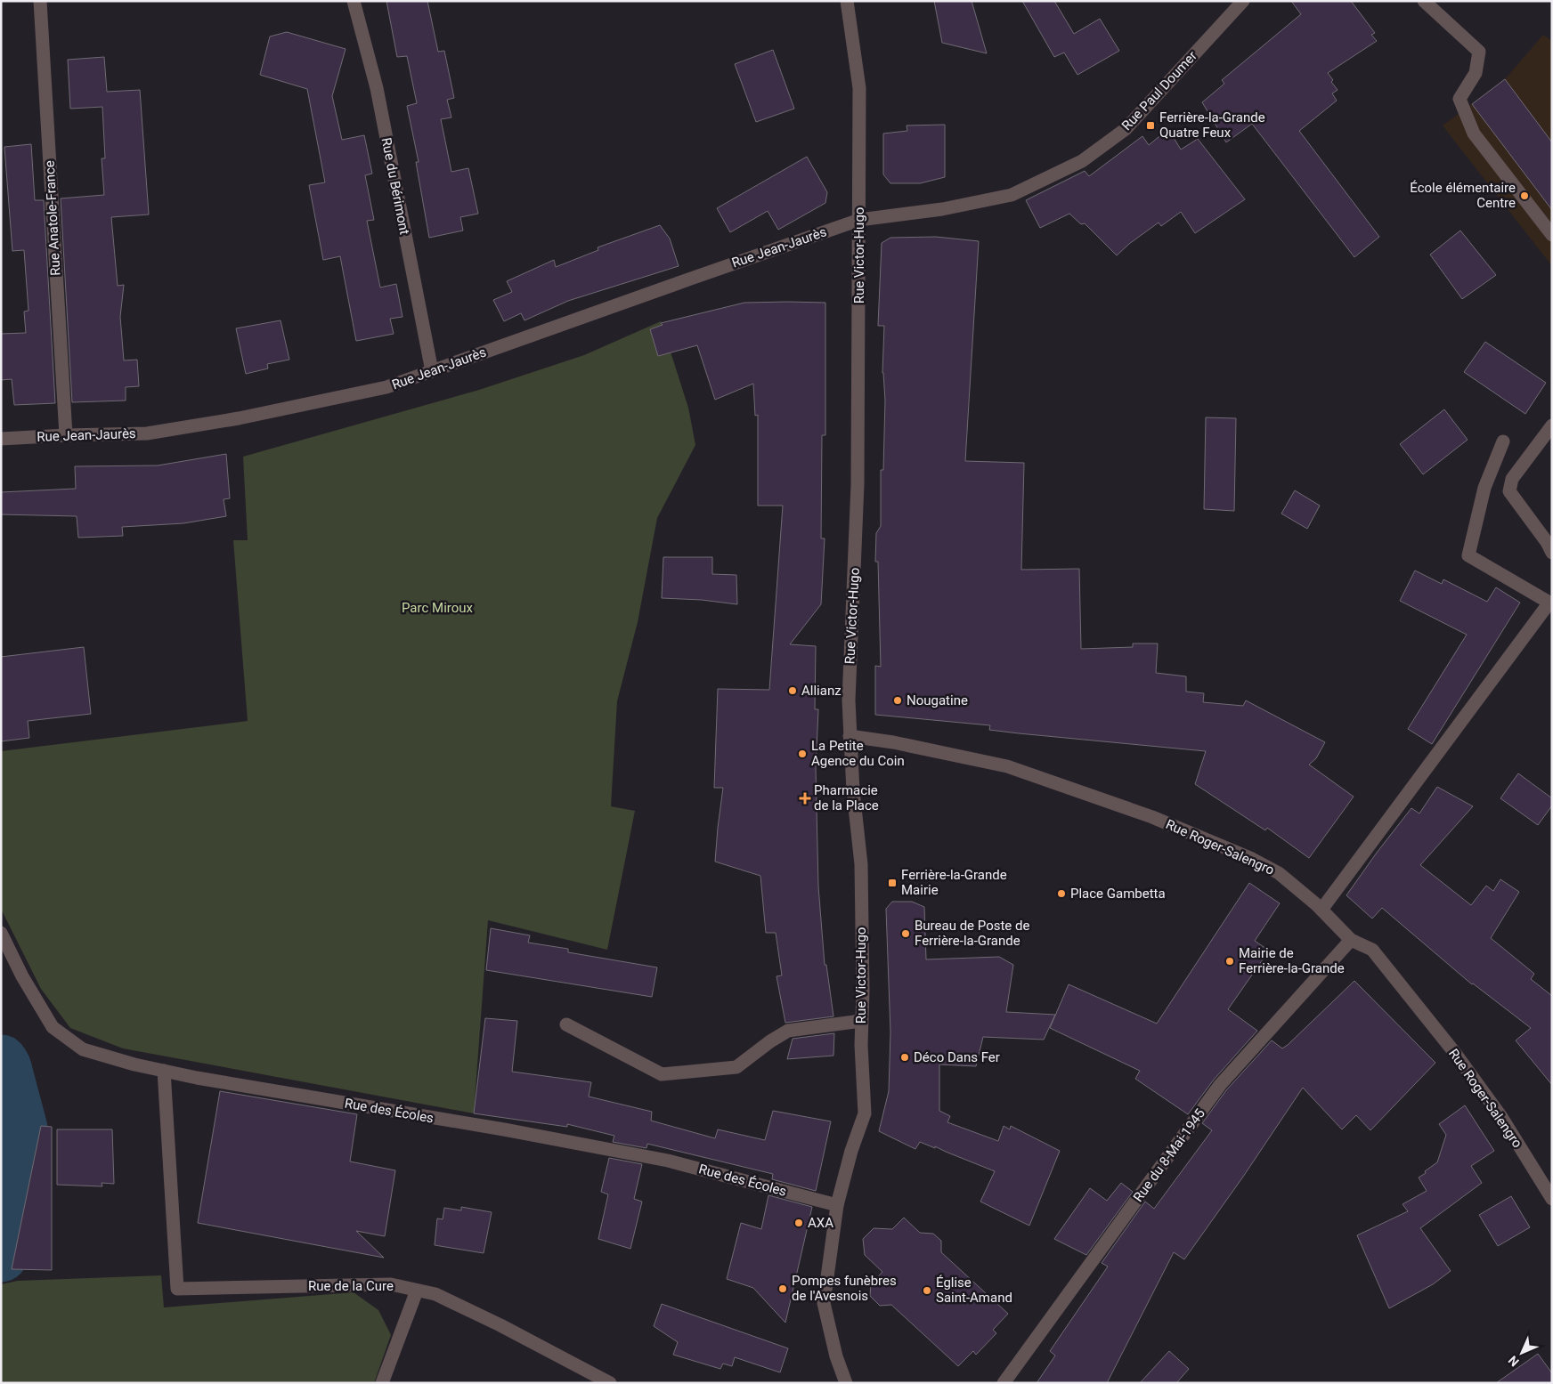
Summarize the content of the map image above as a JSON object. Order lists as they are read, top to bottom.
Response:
{
  "streets": {
    "street": [
      "Rue Paul Doumer",
      "Rue du Bérimont",
      "Rue Anatole-France",
      "Rue Jean-Jaurès",
      "Rue Victor-Hugo",
      "Rue Roger-Salengro",
      "Rue des Écoles",
      "Rue du 8-Mai-1945",
      "Rue de la Cure"
    ]
  },
  "crossings": [
    ["Rue Paul Doumer", "Rue Jean-Jaurès"],
    ["Rue Paul Doumer", "Rue Victor-Hugo"],
    ["Rue du Bérimont", "Rue Jean-Jaurès"],
    ["Rue Anatole-France", "Rue Jean-Jaurès"],
    ["Rue Jean-Jaurès", "Rue Victor-Hugo"],
    ["Rue Victor-Hugo", "Rue Roger-Salengro"],
    ["Rue Victor-Hugo", "Rue des Écoles"],
    ["Rue Roger-Salengro", "Rue du 8-Mai-1945"],
    ["Rue des Écoles", "Rue de la Cure"]
  ],
  "parks": ["Parc Miroux"],
  "places": {
    "transit": ["Ferrière-la-Grande Quatre Feux", "Ferrière-la-Grande Mairie"],
    "other": [
      "École élémentaire Centre",
      "Allianz",
      "Nougatine",
      "La Petite Agence du Coin",
      "Place Gambetta",
      "Bureau de Poste de Ferrière-la-Grande",
      "Mairie de Ferrière-la-Grande",
      "Déco Dans Fer",
      "AXA",
      "Pompes funèbres de l'Avesnois",
      "Église Saint-Amand"
    ],
    "health": ["Pharmacie de la Place"]
  },
  "north": "bottom left"
}
